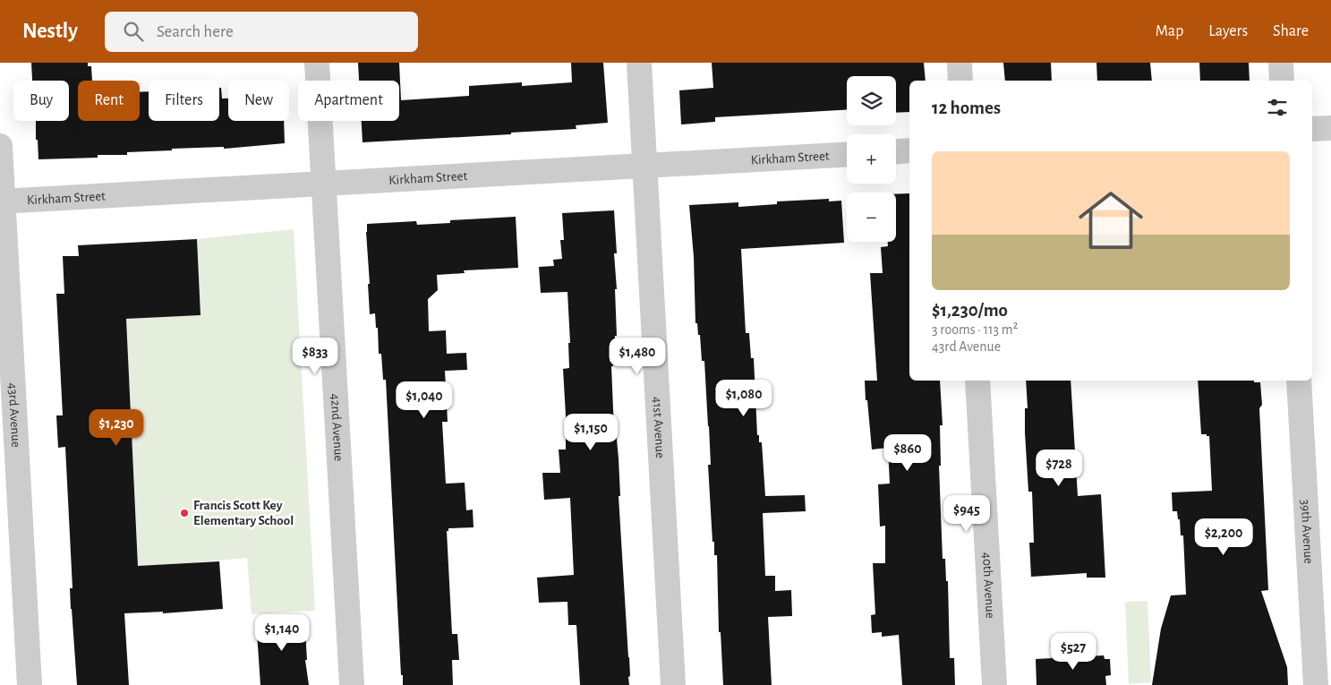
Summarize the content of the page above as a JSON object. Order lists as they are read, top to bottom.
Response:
{
  "streets": {
    "street": [
      "Kirkham Street",
      "43rd Avenue",
      "42nd Avenue",
      "41st Avenue",
      "39th Avenue",
      "40th Avenue"
    ]
  },
  "crossings": [
    ["Kirkham Street", "43rd Avenue"],
    ["Kirkham Street", "42nd Avenue"],
    ["Kirkham Street", "41st Avenue"]
  ],
  "places": ["Francis Scott Key Elementary School"],
  "page": {
    "header": "Nestly",
    "search": "Search here",
    "nav": ["Map", "Layers", "Share"],
    "map_buttons": ["+", "−"],
    "chip": [
      "Buy",
      "Rent",
      "Filters",
      "New",
      "Apartment"
    ],
    "heading": "12 homes",
    "list": [
      {
        "name": "$1,230/mo",
        "note": "3 rooms · 113 m² · 43rd Avenue"
      }
    ],
    "price": [
      "$833",
      "$1,480",
      "$1,080",
      "$1,040",
      "$1,230",
      "$1,150",
      "$860",
      "$728",
      "$945",
      "$2,200",
      "$1,140",
      "$527"
    ]
  }
}
